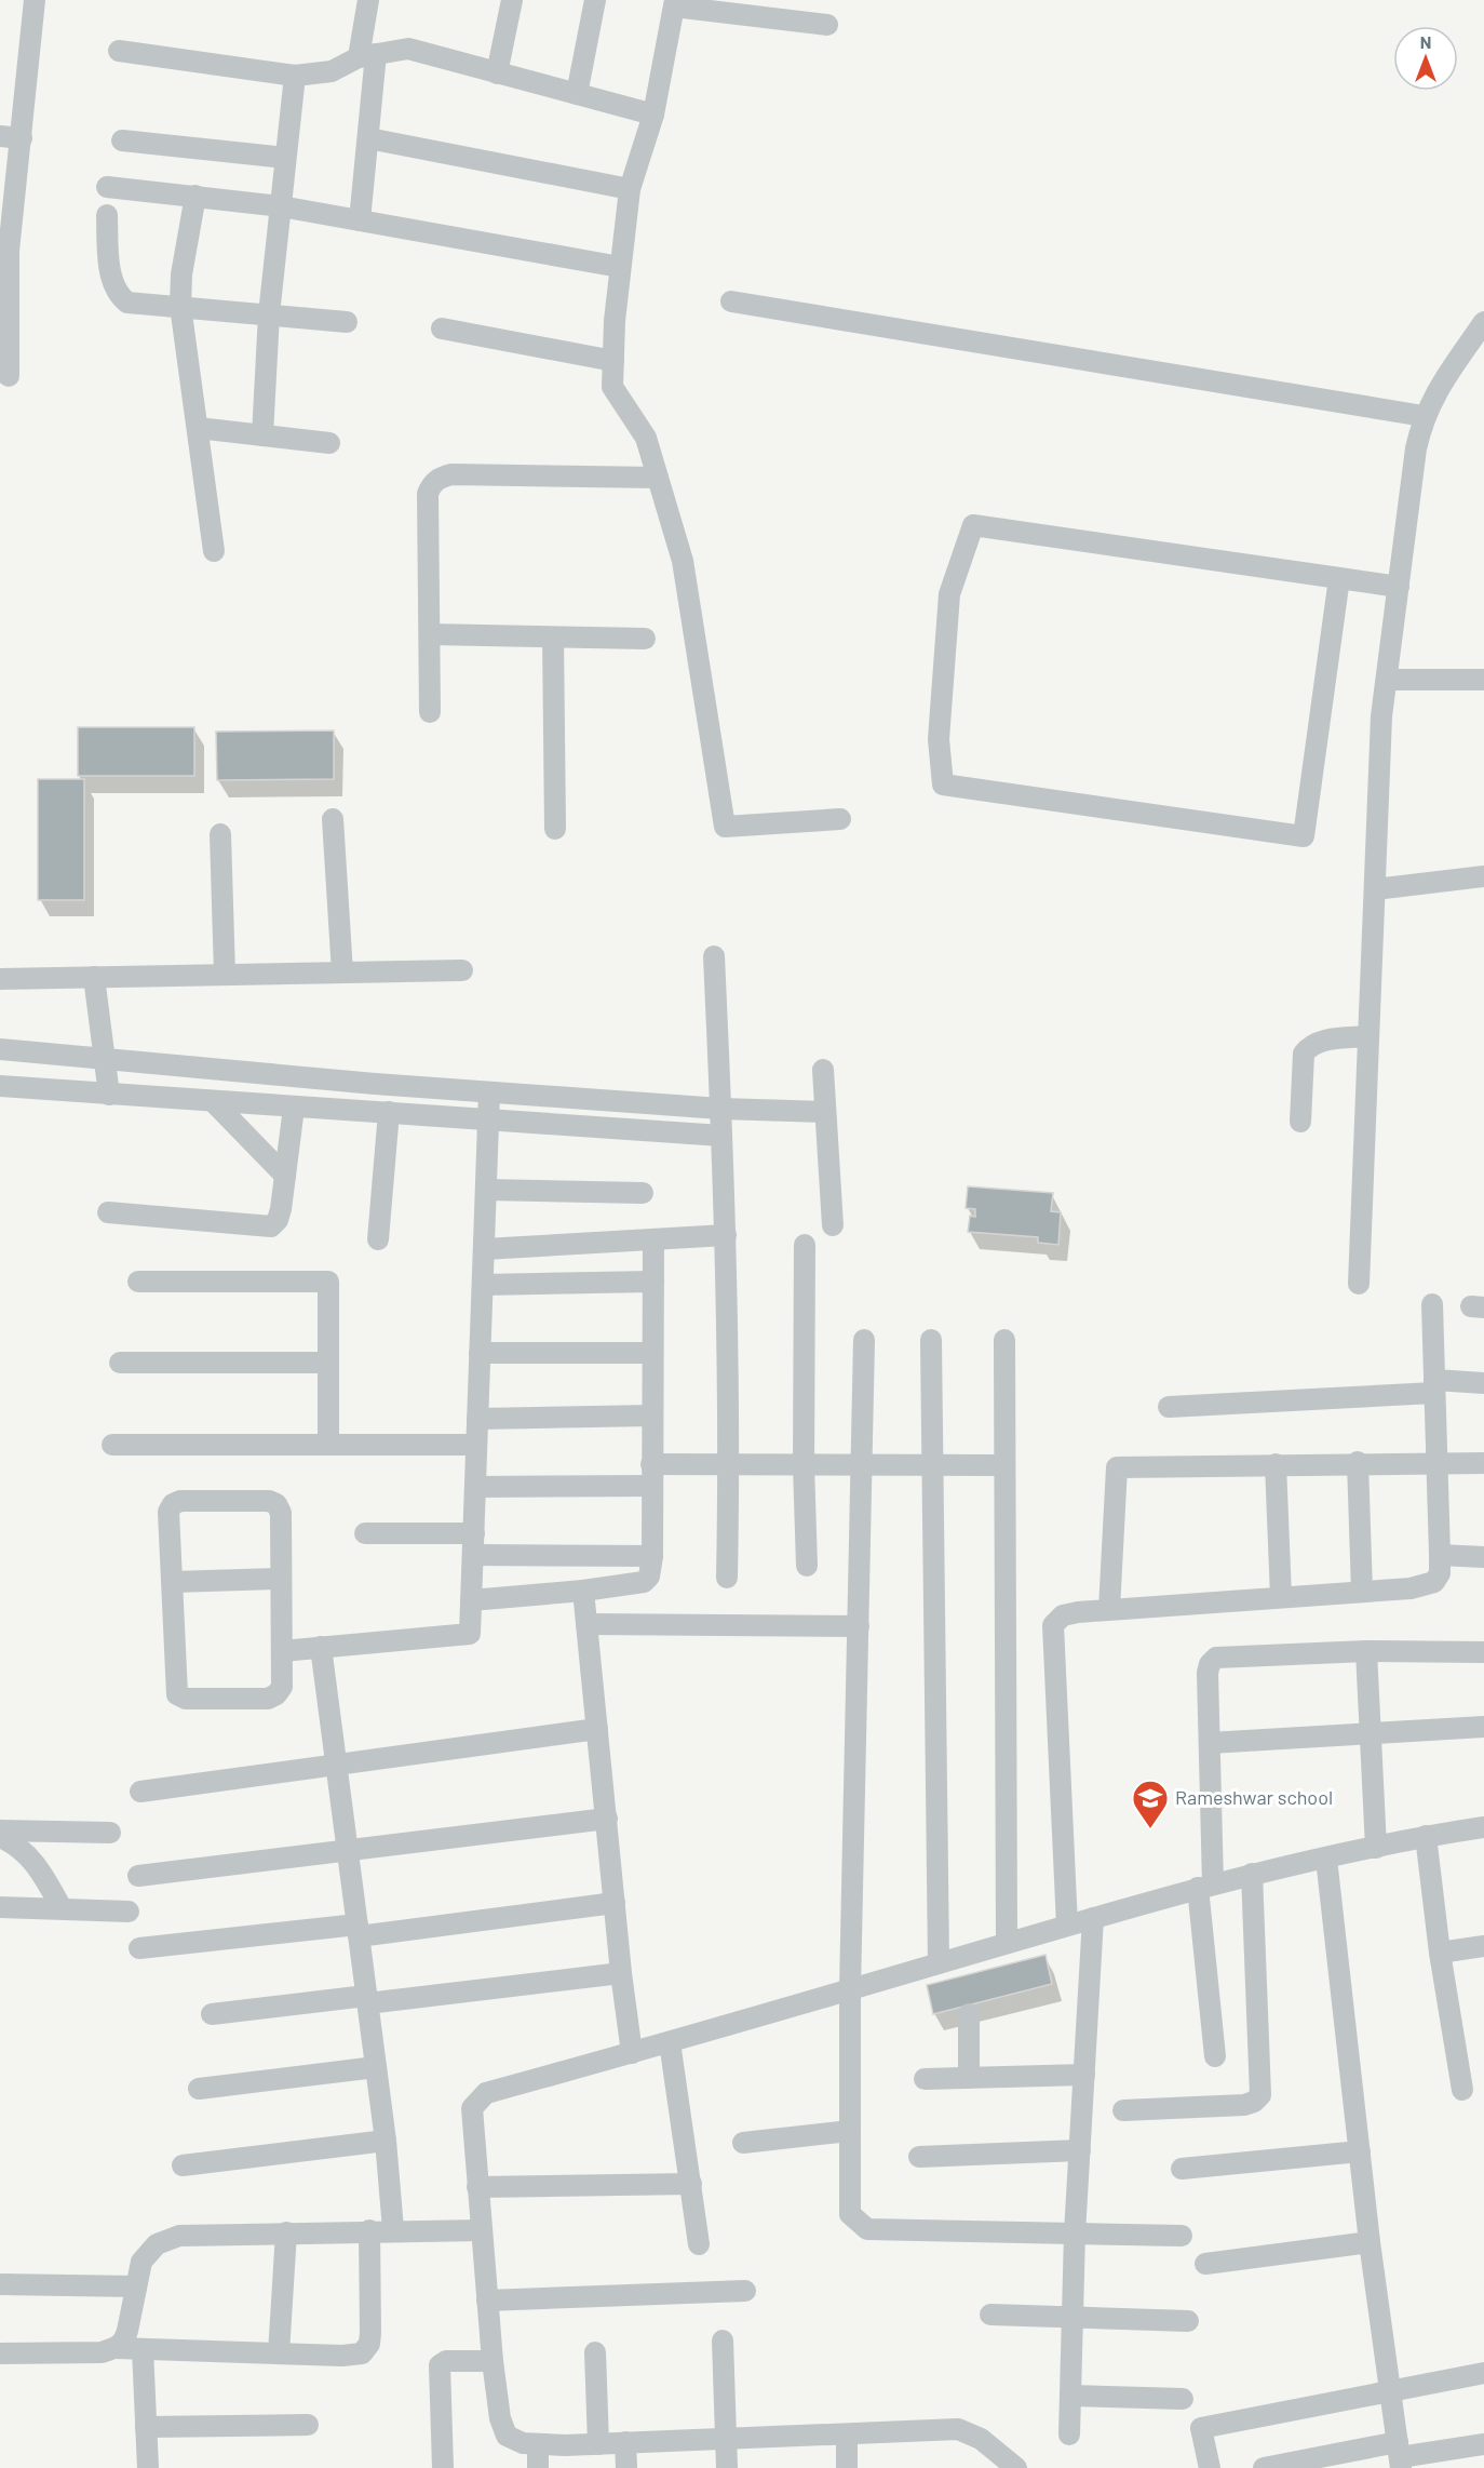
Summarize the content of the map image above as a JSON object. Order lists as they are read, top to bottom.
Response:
{
  "places": {
    "school or university": ["Rameshwar school"]
  },
  "north": "top"
}
